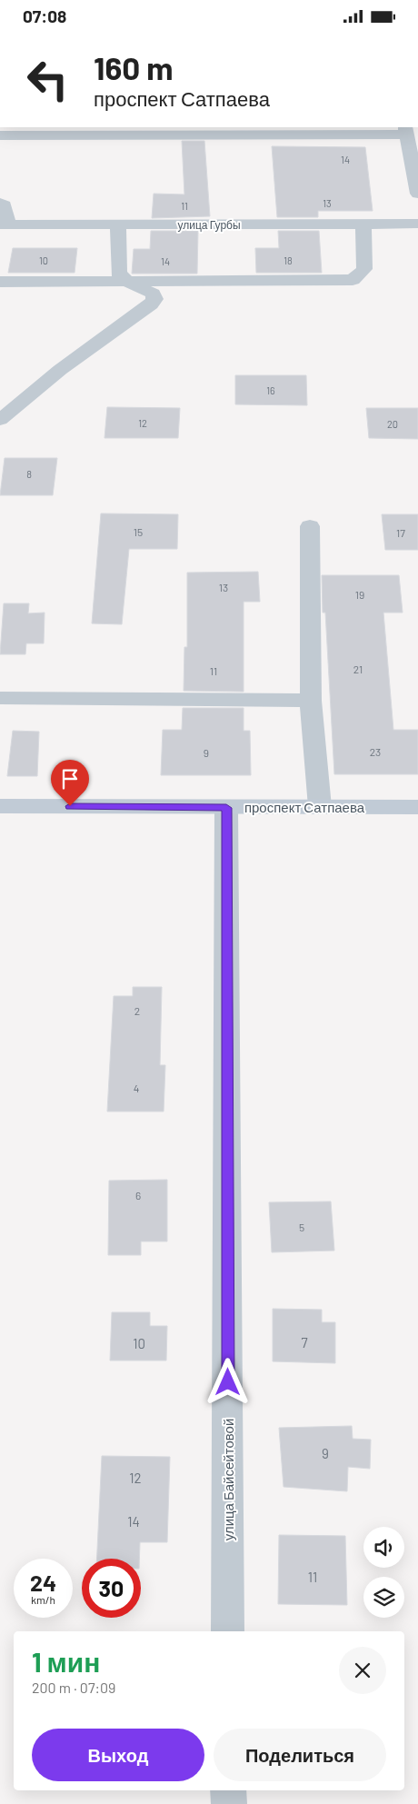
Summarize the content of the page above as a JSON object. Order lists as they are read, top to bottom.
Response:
{
  "streets": {
    "street": ["улица Гурбы", "проспект Сатпаева", "улица Байсейтовой"]
  },
  "crossings": [
    ["проспект Сатпаева", "улица Байсейтовой"]
  ],
  "house_numbers": [
    "14",
    "13",
    "11",
    "10",
    "18",
    "14",
    "16",
    "12",
    "20",
    "8",
    "15",
    "17",
    "13",
    "19",
    "21",
    "11",
    "23",
    "9",
    "2",
    "4",
    "6",
    "5",
    "7",
    "10",
    "9",
    "12",
    "14",
    "11"
  ],
  "page": {
    "status": "07:08",
    "turn": ["160 m", "проспект Сатпаева"],
    "speed": "24 km/h",
    "limit": "30",
    "heading": ["1 мин", "200 m · 07:09"],
    "buttons": ["Выход", "Поделиться"]
  }
}
